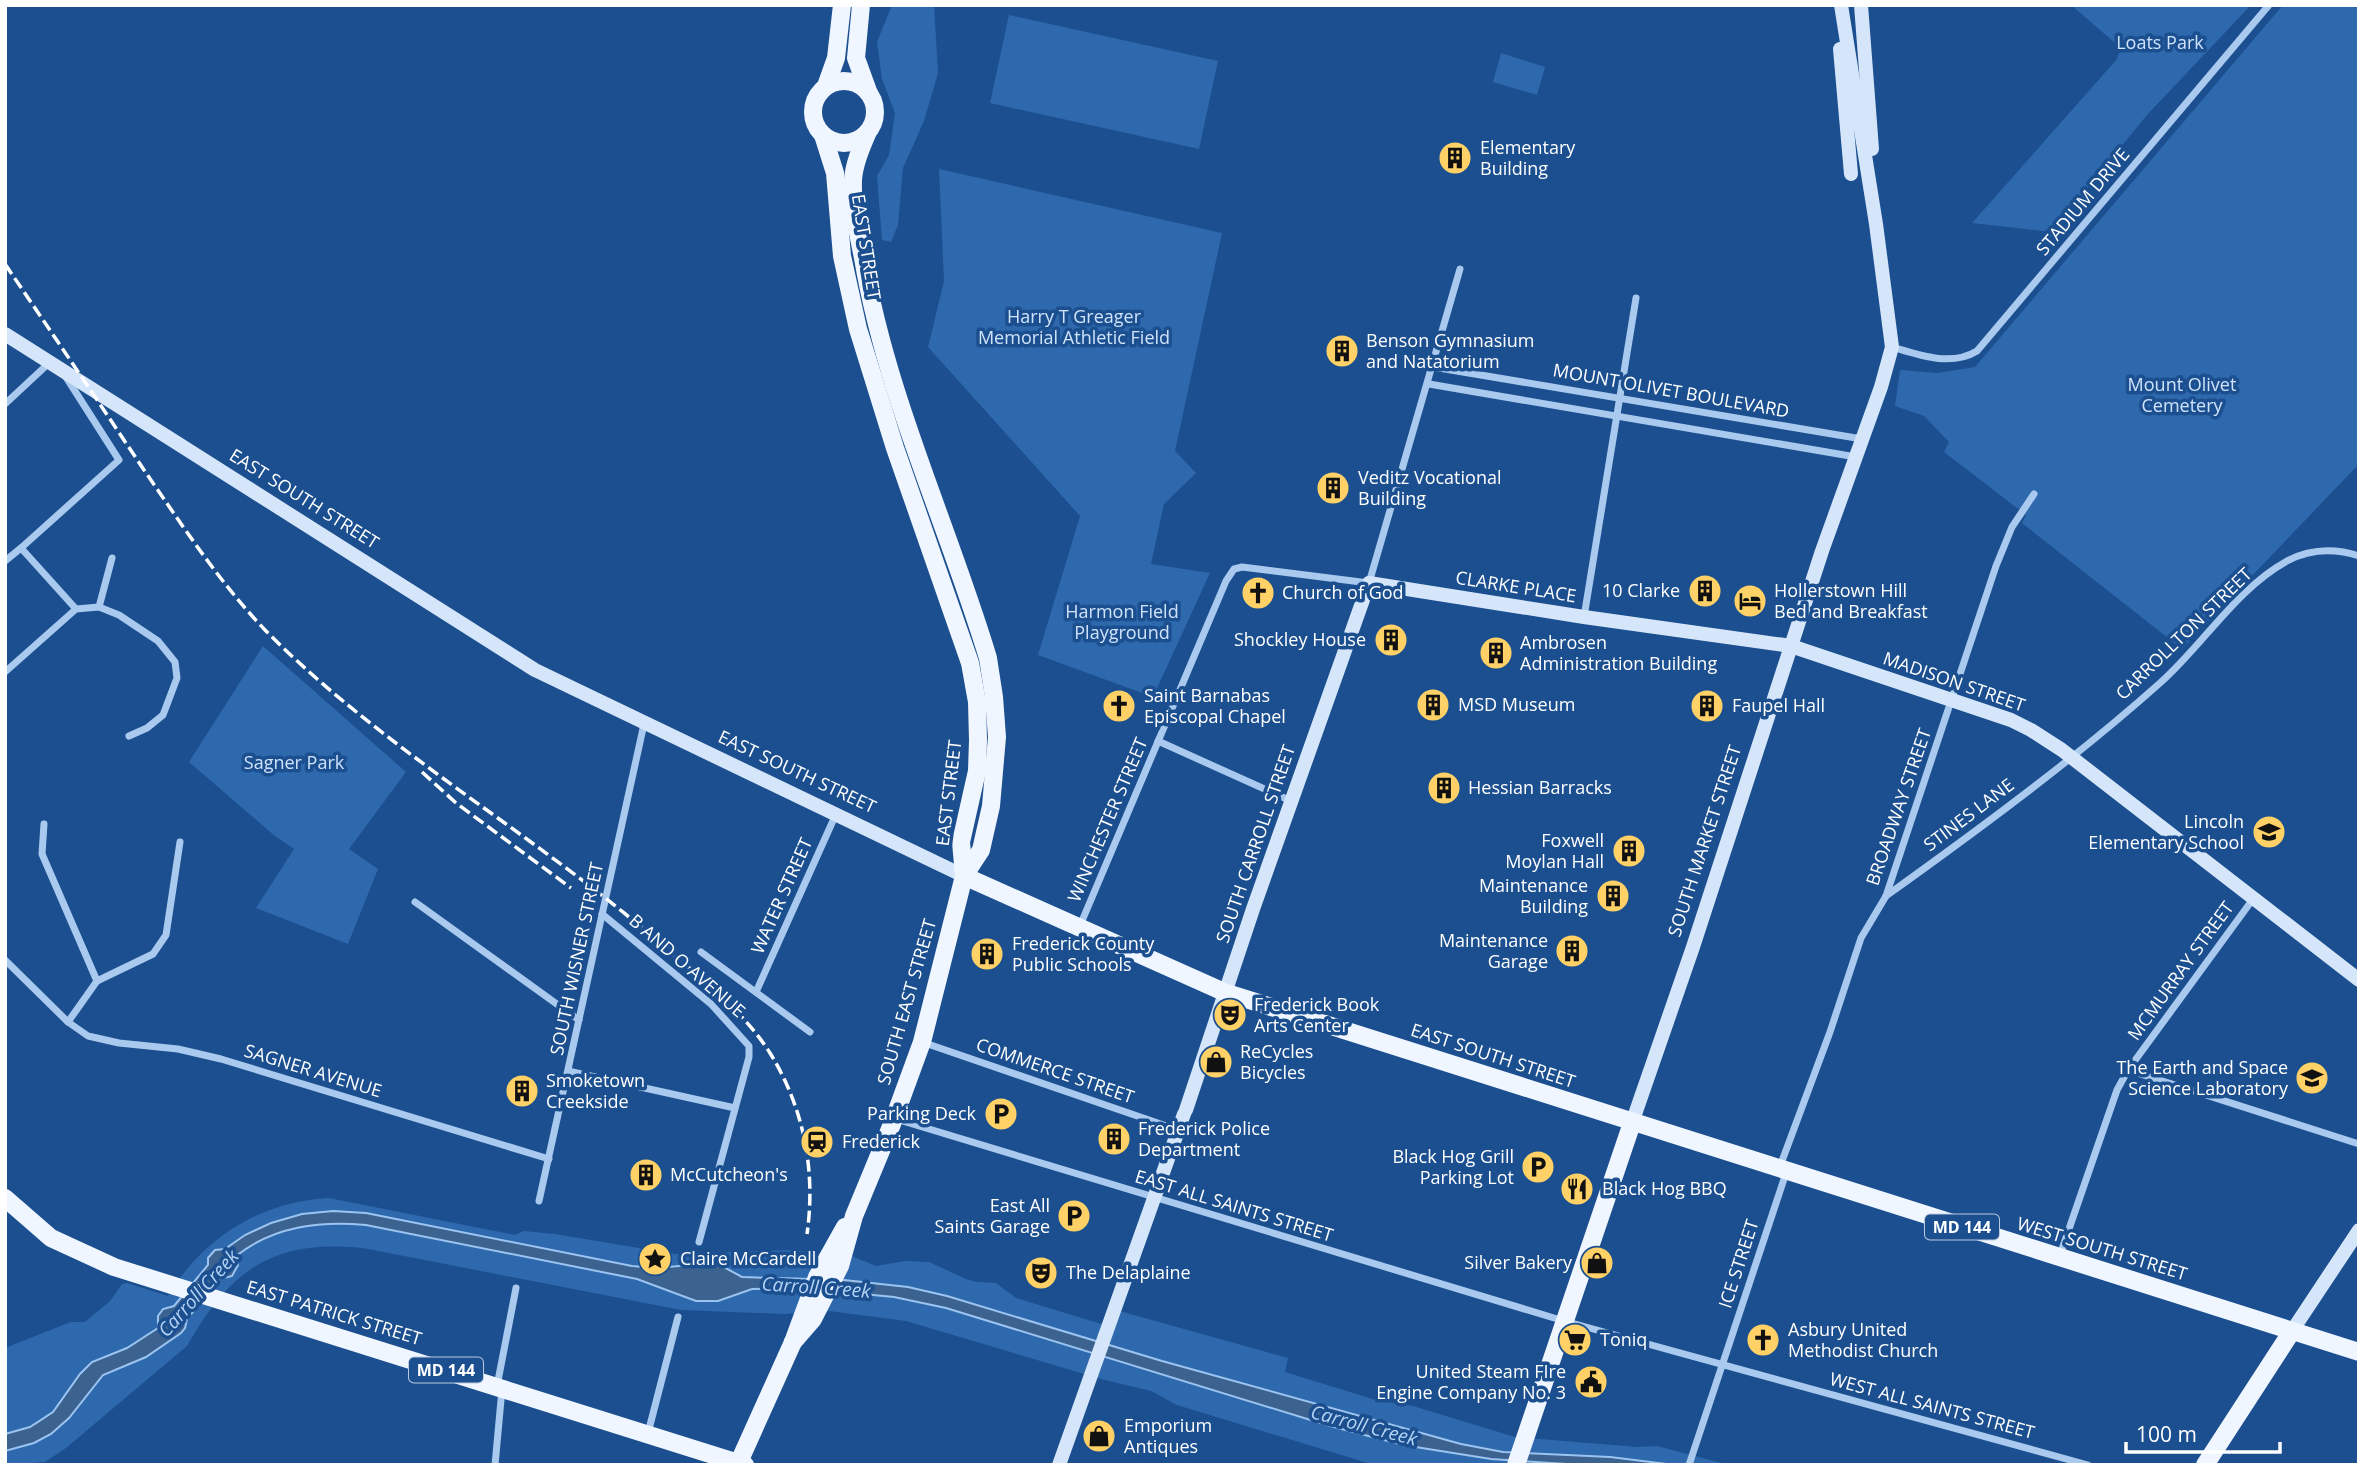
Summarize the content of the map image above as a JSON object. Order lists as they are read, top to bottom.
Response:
{
  "streets": {
    "main road": [
      "EAST STREET",
      "EAST SOUTH STREET",
      "CLARKE PLACE",
      "MADISON STREET",
      "SOUTH MARKET STREET",
      "SOUTH CARROLL STREET",
      "SOUTH EAST STREET",
      "MD 144",
      "WEST SOUTH STREET",
      "EAST PATRICK STREET"
    ],
    "street": [
      "STADIUM DRIVE",
      "MOUNT OLIVET BOULEVARD",
      "CARROLLTON STREET",
      "BROADWAY STREET",
      "STINES LANE",
      "WINCHESTER STREET",
      "WATER STREET",
      "SOUTH WISNER STREET",
      "B AND O AVENUE",
      "MCMURRAY STREET",
      "SAGNER AVENUE",
      "COMMERCE STREET",
      "EAST ALL SAINTS STREET",
      "ICE STREET",
      "WEST ALL SAINTS STREET"
    ]
  },
  "crossings": [
    ["STADIUM DRIVE", "SOUTH MARKET STREET"],
    ["EAST STREET", "EAST SOUTH STREET"],
    ["EAST STREET", "SOUTH EAST STREET"],
    ["MOUNT OLIVET BOULEVARD", "SOUTH MARKET STREET"],
    ["MOUNT OLIVET BOULEVARD", "SOUTH CARROLL STREET"],
    ["EAST SOUTH STREET", "WINCHESTER STREET"],
    ["EAST SOUTH STREET", "SOUTH MARKET STREET"],
    ["EAST SOUTH STREET", "SOUTH CARROLL STREET"],
    ["EAST SOUTH STREET", "WATER STREET"],
    ["EAST SOUTH STREET", "SOUTH WISNER STREET"],
    ["EAST SOUTH STREET", "SOUTH EAST STREET"],
    ["EAST SOUTH STREET", "WEST SOUTH STREET"],
    ["CLARKE PLACE", "MADISON STREET"],
    ["CLARKE PLACE", "WINCHESTER STREET"],
    ["CLARKE PLACE", "SOUTH MARKET STREET"],
    ["CLARKE PLACE", "SOUTH CARROLL STREET"],
    ["CARROLLTON STREET", "MADISON STREET"],
    ["CARROLLTON STREET", "STINES LANE"],
    ["MADISON STREET", "BROADWAY STREET"],
    ["MADISON STREET", "STINES LANE"],
    ["MADISON STREET", "SOUTH MARKET STREET"],
    ["MADISON STREET", "MCMURRAY STREET"],
    ["BROADWAY STREET", "STINES LANE"],
    ["BROADWAY STREET", "WEST SOUTH STREET"],
    ["BROADWAY STREET", "ICE STREET"],
    ["SOUTH MARKET STREET", "EAST ALL SAINTS STREET"],
    ["SOUTH MARKET STREET", "WEST SOUTH STREET"],
    ["SOUTH MARKET STREET", "WEST ALL SAINTS STREET"],
    ["SOUTH CARROLL STREET", "COMMERCE STREET"],
    ["SOUTH CARROLL STREET", "EAST ALL SAINTS STREET"],
    ["WATER STREET", "B AND O AVENUE"],
    ["SOUTH WISNER STREET", "B AND O AVENUE"],
    ["SOUTH WISNER STREET", "SAGNER AVENUE"],
    ["MCMURRAY STREET", "WEST SOUTH STREET"],
    ["SOUTH EAST STREET", "COMMERCE STREET"],
    ["SOUTH EAST STREET", "EAST ALL SAINTS STREET"],
    ["SOUTH EAST STREET", "EAST PATRICK STREET"],
    ["EAST ALL SAINTS STREET", "WEST ALL SAINTS STREET"],
    ["WEST SOUTH STREET", "ICE STREET"],
    ["ICE STREET", "WEST ALL SAINTS STREET"]
  ],
  "water": ["Carroll Creek"],
  "parks": [
    "Loats Park",
    "Harry T Greager Memorial Athletic Field",
    "Mount Olivet Cemetery",
    "Harmon Field Playground",
    "Sagner Park"
  ],
  "places": {
    "building": [
      "Elementary Building",
      "Benson Gymnasium and Natatorium",
      "Veditz Vocational Building",
      "10 Clarke",
      "Shockley House",
      "Ambrosen Administration Building",
      "MSD Museum",
      "Faupel Hall",
      "Hessian Barracks",
      "Foxwell Moylan Hall",
      "Maintenance Building",
      "Maintenance Garage",
      "Frederick County Public Schools",
      "Smoketown Creekside",
      "Frederick Police Department",
      "McCutcheon's"
    ],
    "church": ["Church of God", "Saint Barnabas Episcopal Chapel", "Asbury United Methodist Church"],
    "hotel": ["Hollerstown Hill Bed and Breakfast"],
    "school or university": ["Lincoln Elementary School", "The Earth and Space Science Laboratory"],
    "theatre": ["Frederick Book Arts Center", "The Delaplaine"],
    "shop": ["ReCycles Bicycles", "Silver Bakery", "Emporium Antiques"],
    "parking": ["Parking Deck", "Black Hog Grill Parking Lot", "East All Saints Garage"],
    "station": ["Frederick"],
    "restaurant": ["Black Hog BBQ"],
    "place": ["Claire McCardell"],
    "supermarket": ["Toniq"],
    "public building": ["United Steam FIre Engine Company No. 3"]
  },
  "scale_bar": "100 m"
}
